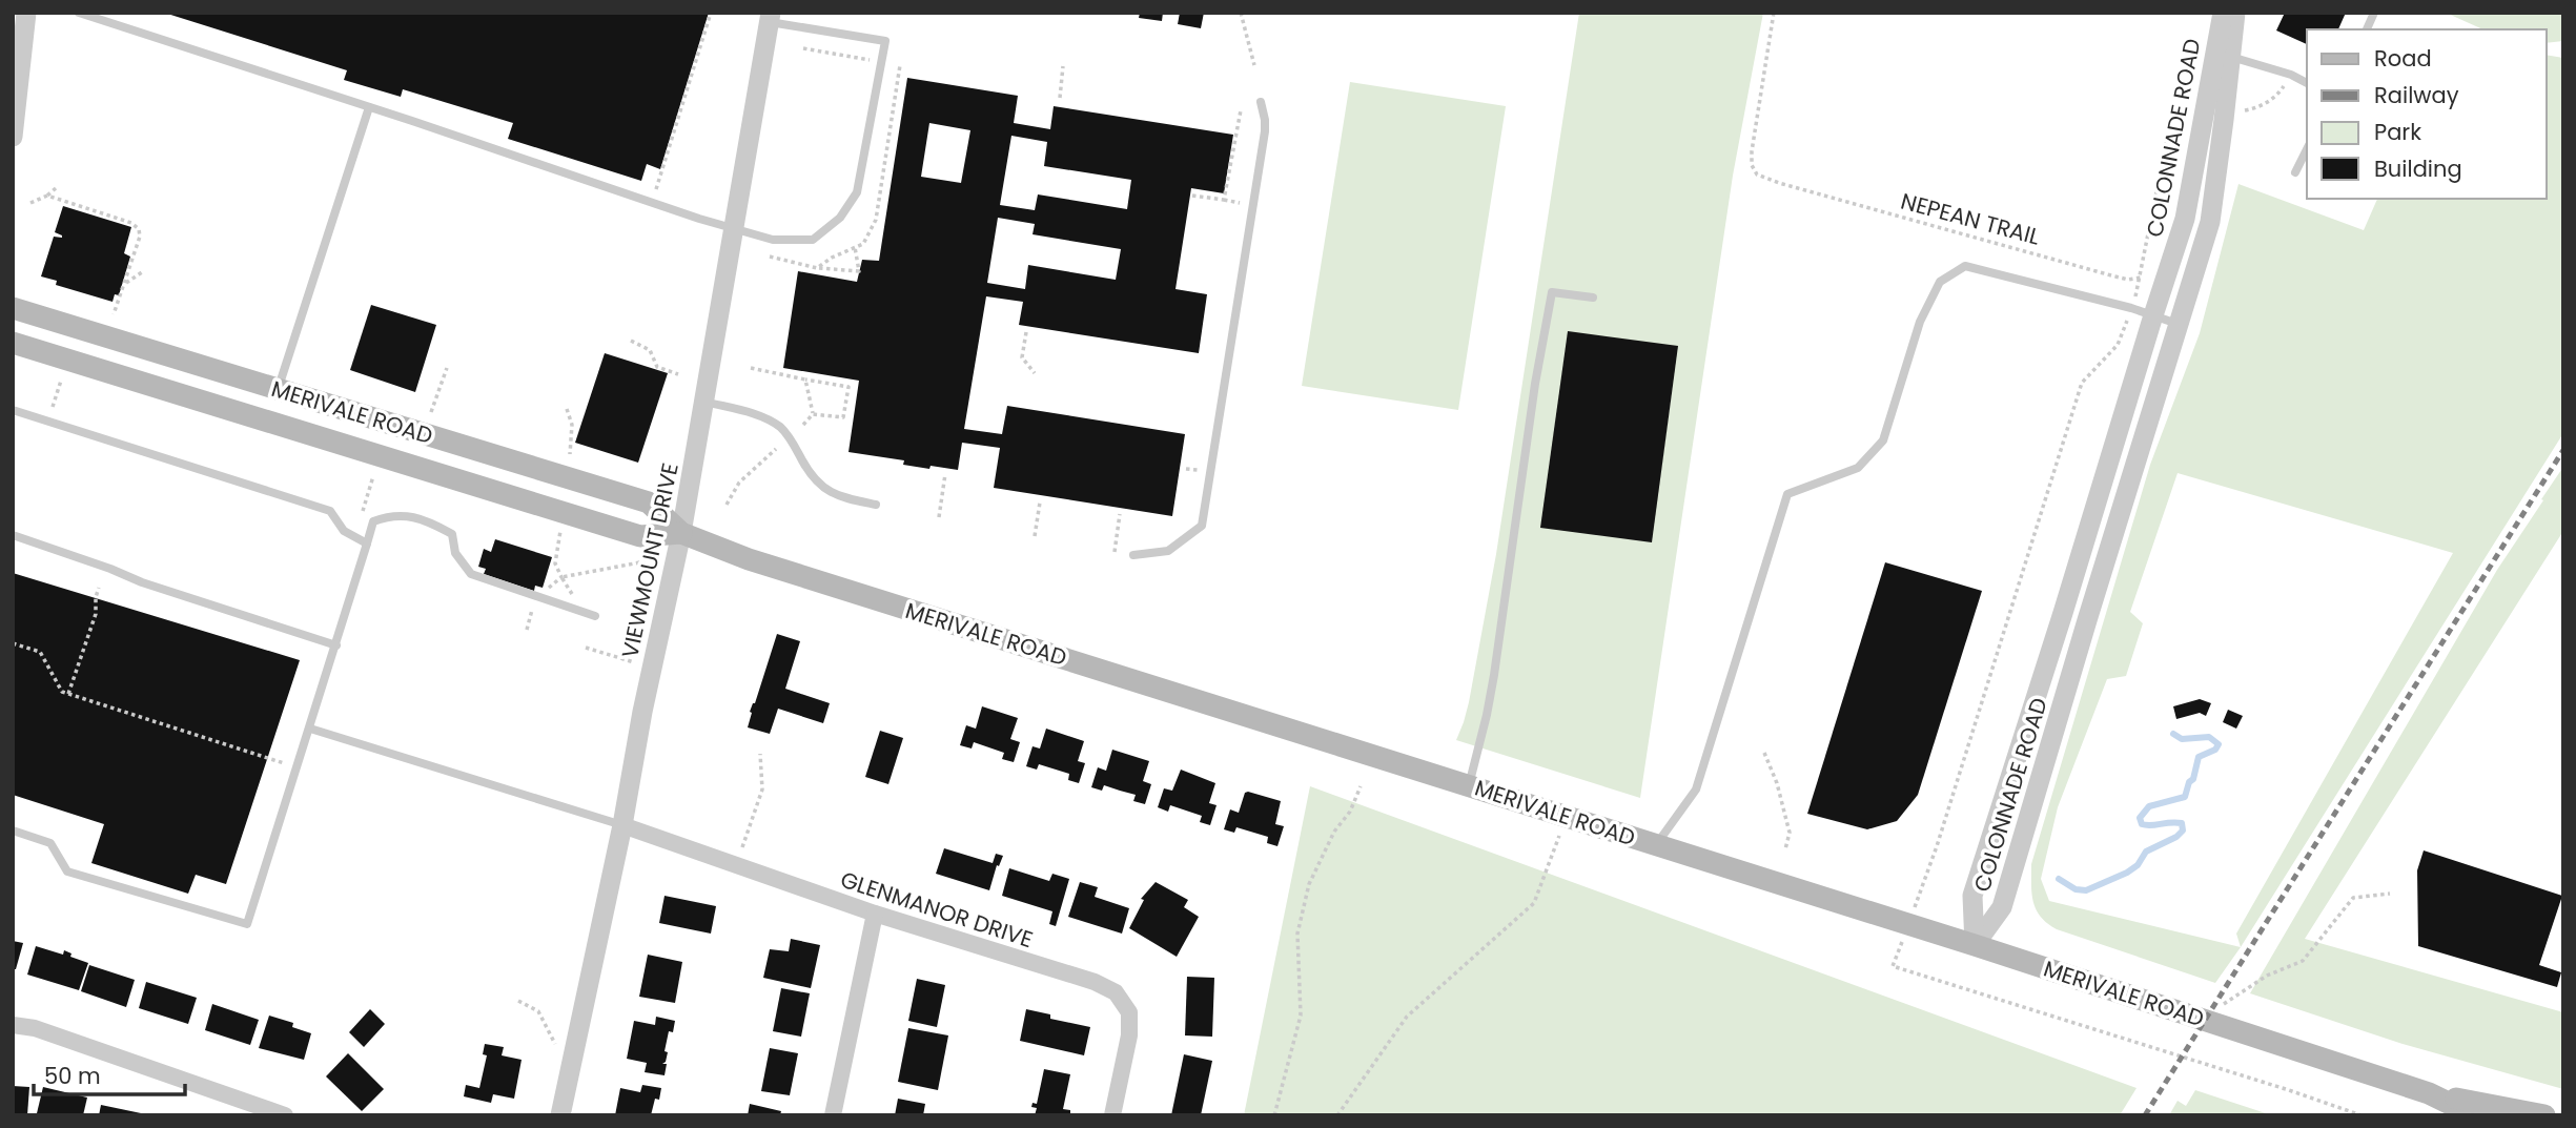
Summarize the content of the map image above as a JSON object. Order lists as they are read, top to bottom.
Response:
{
  "streets": {
    "main road": ["MERIVALE ROAD"],
    "street": ["COLONNADE ROAD", "VIEWMOUNT DRIVE", "GLENMANOR DRIVE"],
    "path": ["NEPEAN TRAIL"]
  },
  "crossings": [
    ["COLONNADE ROAD", "NEPEAN TRAIL"],
    ["COLONNADE ROAD", "MERIVALE ROAD"],
    ["MERIVALE ROAD", "VIEWMOUNT DRIVE"],
    ["VIEWMOUNT DRIVE", "GLENMANOR DRIVE"]
  ],
  "legend": [
    "Road",
    "Railway",
    "Park",
    "Building"
  ],
  "scale_bar": "50 m"
}
